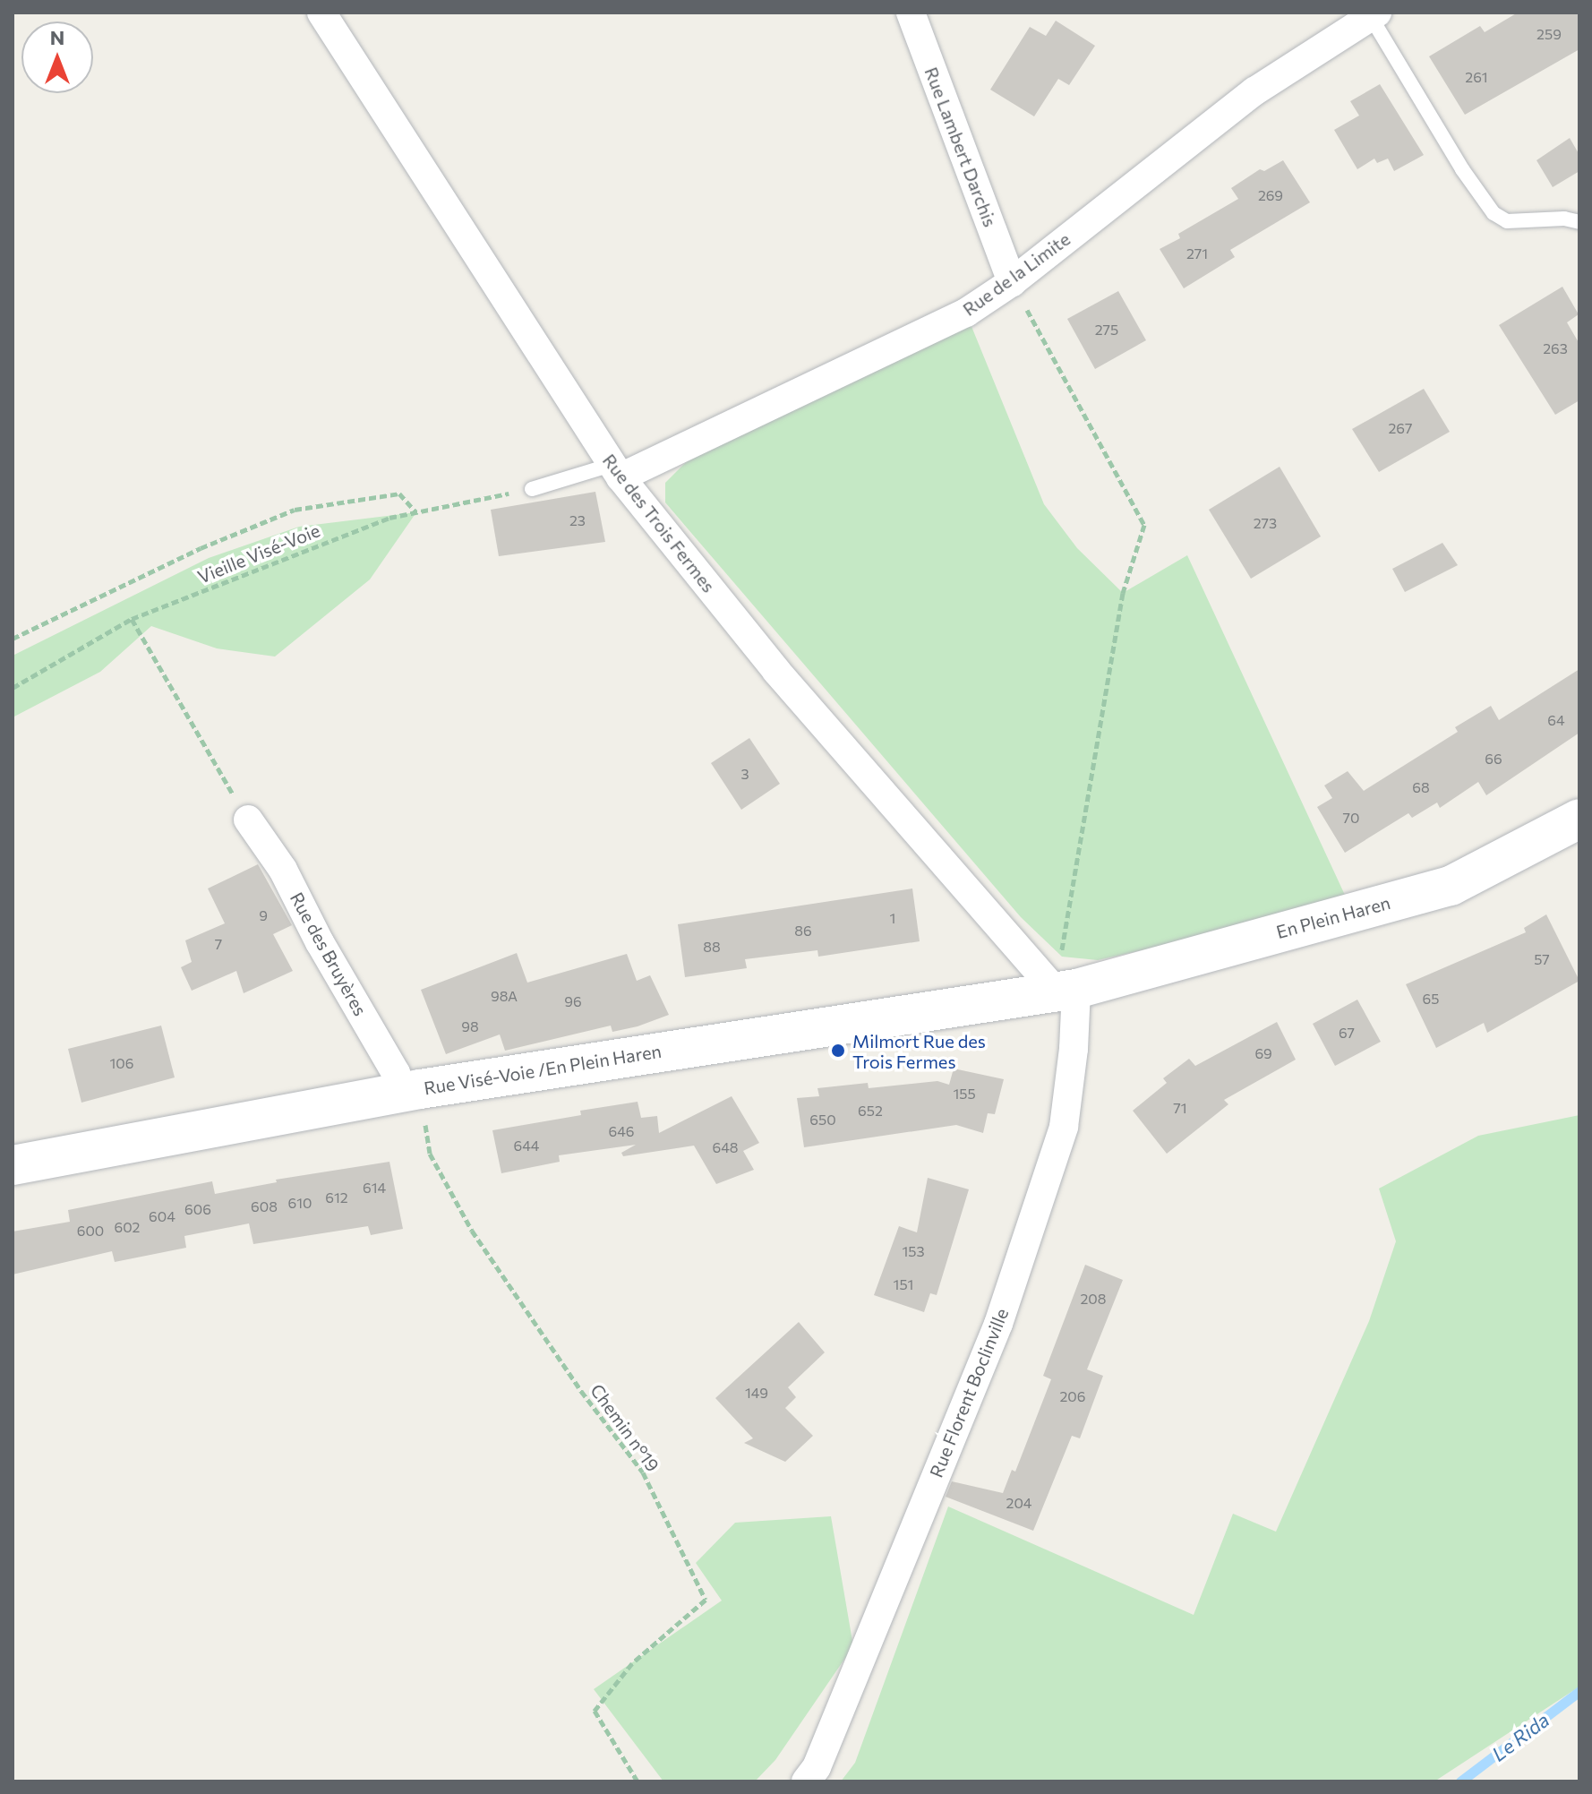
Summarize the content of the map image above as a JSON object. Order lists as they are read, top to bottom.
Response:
{
  "streets": {
    "street": [
      "Rue Lambert Darchis",
      "Rue de la Limite",
      "Rue des Trois Fermes",
      "En Plein Haren",
      "Rue des Bruyères",
      "Rue Visé-Voie /En Plein Haren",
      "Rue Florent Boclinville"
    ],
    "path": ["Vieille Visé-Voie", "Chemin n°19"]
  },
  "crossings": [
    ["Rue Lambert Darchis", "Rue de la Limite"],
    ["Rue de la Limite", "Rue des Trois Fermes"],
    ["Rue des Trois Fermes", "En Plein Haren"],
    ["Rue des Trois Fermes", "Rue Visé-Voie /En Plein Haren"],
    ["Rue des Trois Fermes", "Rue Florent Boclinville"],
    ["En Plein Haren", "Rue Visé-Voie /En Plein Haren"],
    ["En Plein Haren", "Rue Florent Boclinville"],
    ["Rue des Bruyères", "Rue Visé-Voie /En Plein Haren"],
    ["Rue des Bruyères", "Chemin n°19"],
    ["Rue Visé-Voie /En Plein Haren", "Rue Florent Boclinville"],
    ["Rue Visé-Voie /En Plein Haren", "Chemin n°19"]
  ],
  "water": ["Le Rida"],
  "places": ["Milmort Rue des Trois Fermes"],
  "house_numbers": [
    "259",
    "261",
    "269",
    "271",
    "275",
    "263",
    "267",
    "23",
    "273",
    "64",
    "66",
    "3",
    "68",
    "70",
    "9",
    "1",
    "86",
    "7",
    "88",
    "57",
    "98A",
    "65",
    "96",
    "98",
    "67",
    "69",
    "106",
    "155",
    "71",
    "652",
    "650",
    "646",
    "644",
    "648",
    "614",
    "612",
    "610",
    "608",
    "606",
    "604",
    "602",
    "600",
    "153",
    "151",
    "208",
    "149",
    "206",
    "204"
  ],
  "north": "top"
}
